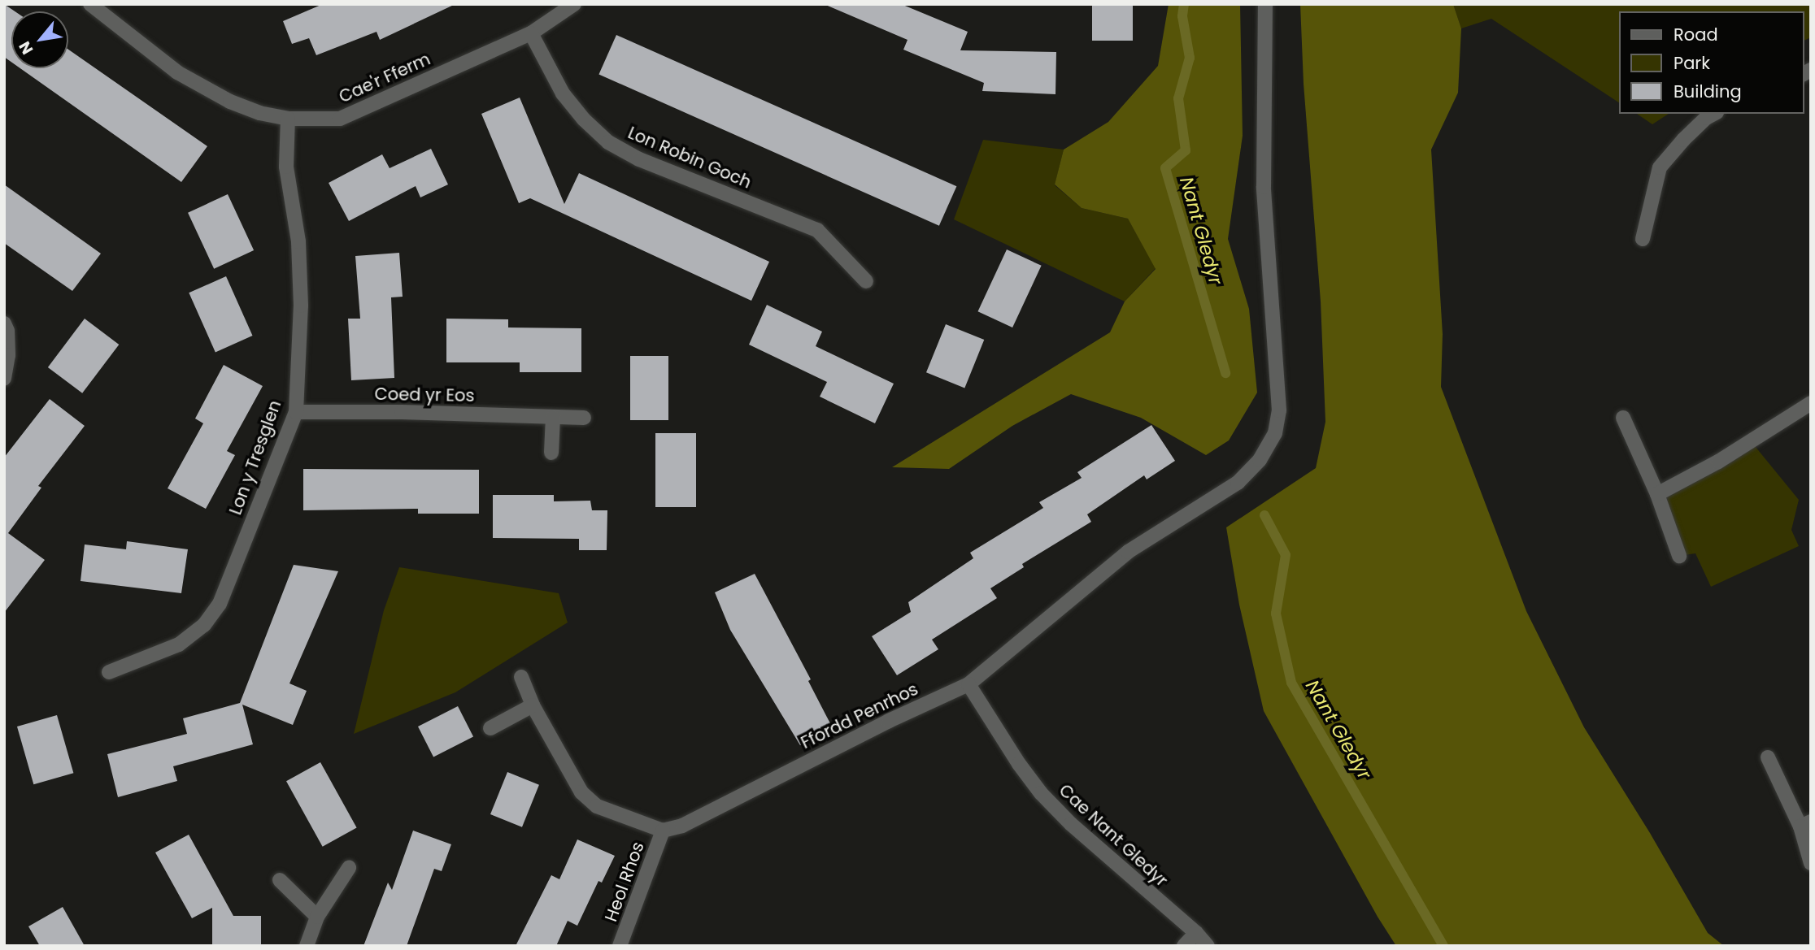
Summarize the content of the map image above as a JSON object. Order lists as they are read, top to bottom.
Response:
{
  "streets": {
    "street": [
      "Cae'r Fferm",
      "Lon Robin Goch",
      "Coed yr Eos",
      "Lon y Tresglen",
      "Ffordd Penrhos",
      "Cae Nant Gledyr",
      "Heol Rhos"
    ]
  },
  "crossings": [
    ["Cae'r Fferm", "Lon Robin Goch"],
    ["Cae'r Fferm", "Lon y Tresglen"],
    ["Coed yr Eos", "Lon y Tresglen"],
    ["Ffordd Penrhos", "Cae Nant Gledyr"],
    ["Ffordd Penrhos", "Heol Rhos"]
  ],
  "water": ["Nant Gledyr"],
  "legend": ["Road", "Park", "Building"],
  "north": "bottom left"
}
